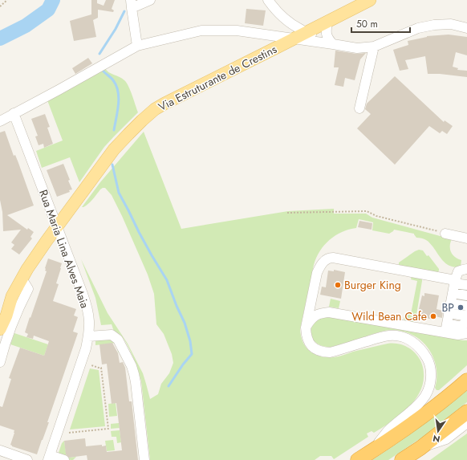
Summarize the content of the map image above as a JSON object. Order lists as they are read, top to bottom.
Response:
{
  "streets": {
    "main road": ["Via Estruturante de Crestins"],
    "street": ["Rua Maria Lina Alves Maia"]
  },
  "crossings": [
    ["Via Estruturante de Crestins", "Rua Maria Lina Alves Maia"]
  ],
  "places": ["Burger King", "BP", "Wild Bean Cafe"],
  "scale_bar": "50 m",
  "north": "bottom"
}
